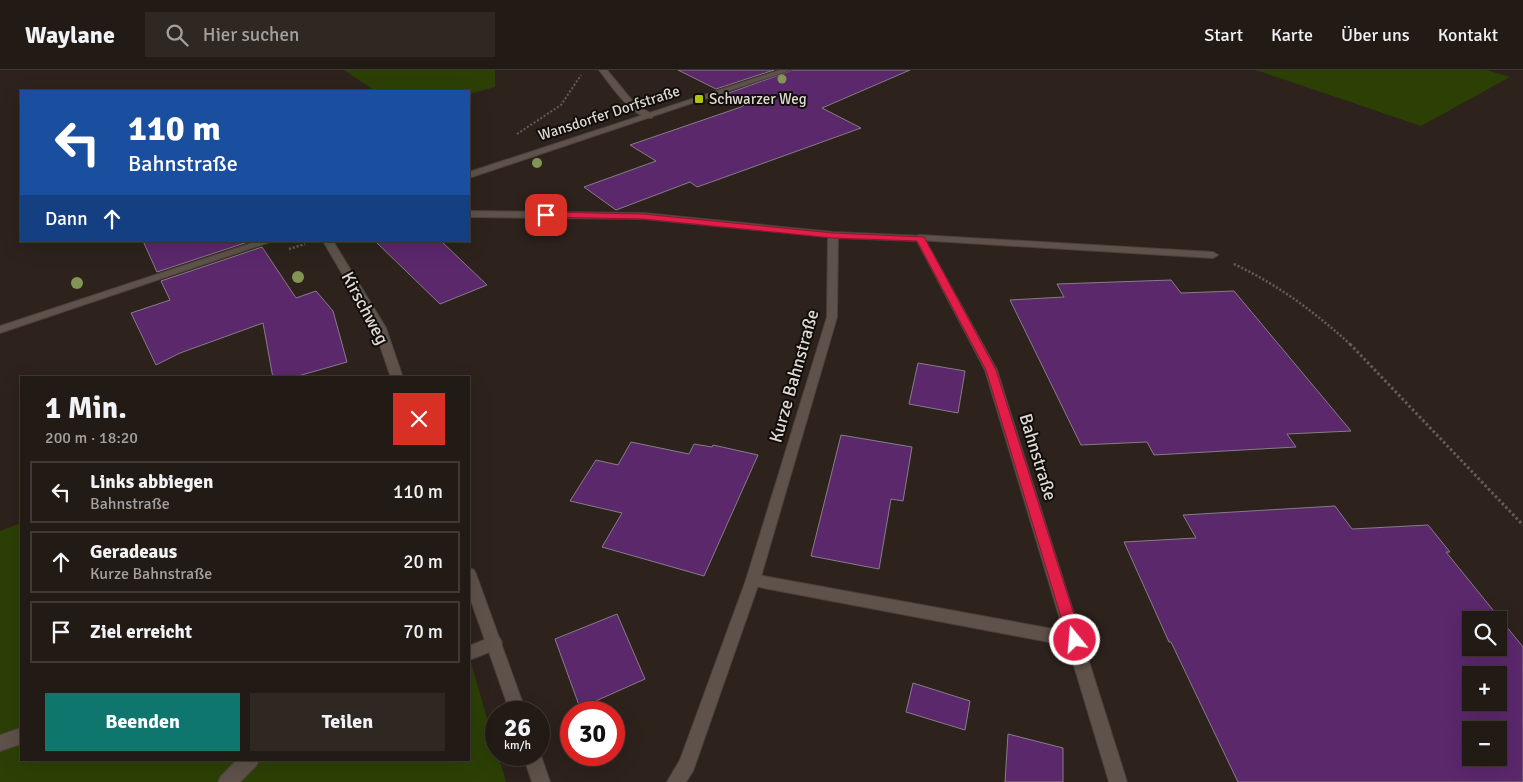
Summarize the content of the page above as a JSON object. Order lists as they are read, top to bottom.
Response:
{
  "streets": {
    "street": [
      "Wansdorfer Dorfstraße",
      "Kirschweg",
      "Kurze Bahnstraße",
      "Bahnstraße"
    ]
  },
  "places": {
    "transit": ["Schwarzer Weg"]
  },
  "page": {
    "header": "Waylane",
    "search": "Hier suchen",
    "nav": [
      "Start",
      "Karte",
      "Über uns",
      "Kontakt"
    ],
    "turn": ["110 m", "Bahnstraße"],
    "then": "Dann",
    "heading": ["1 Min.", "200 m · 18:20"],
    "list": [
      {
        "name": "Links abbiegen",
        "note": "Bahnstraße",
        "value": "110 m"
      },
      {
        "name": "Geradeaus",
        "note": "Kurze Bahnstraße",
        "value": "20 m"
      },
      {
        "name": "Ziel erreicht",
        "value": "70 m"
      }
    ],
    "map_buttons": ["+", "−"],
    "buttons": ["Beenden", "Teilen"],
    "speed": "26 km/h",
    "limit": "30"
  }
}
